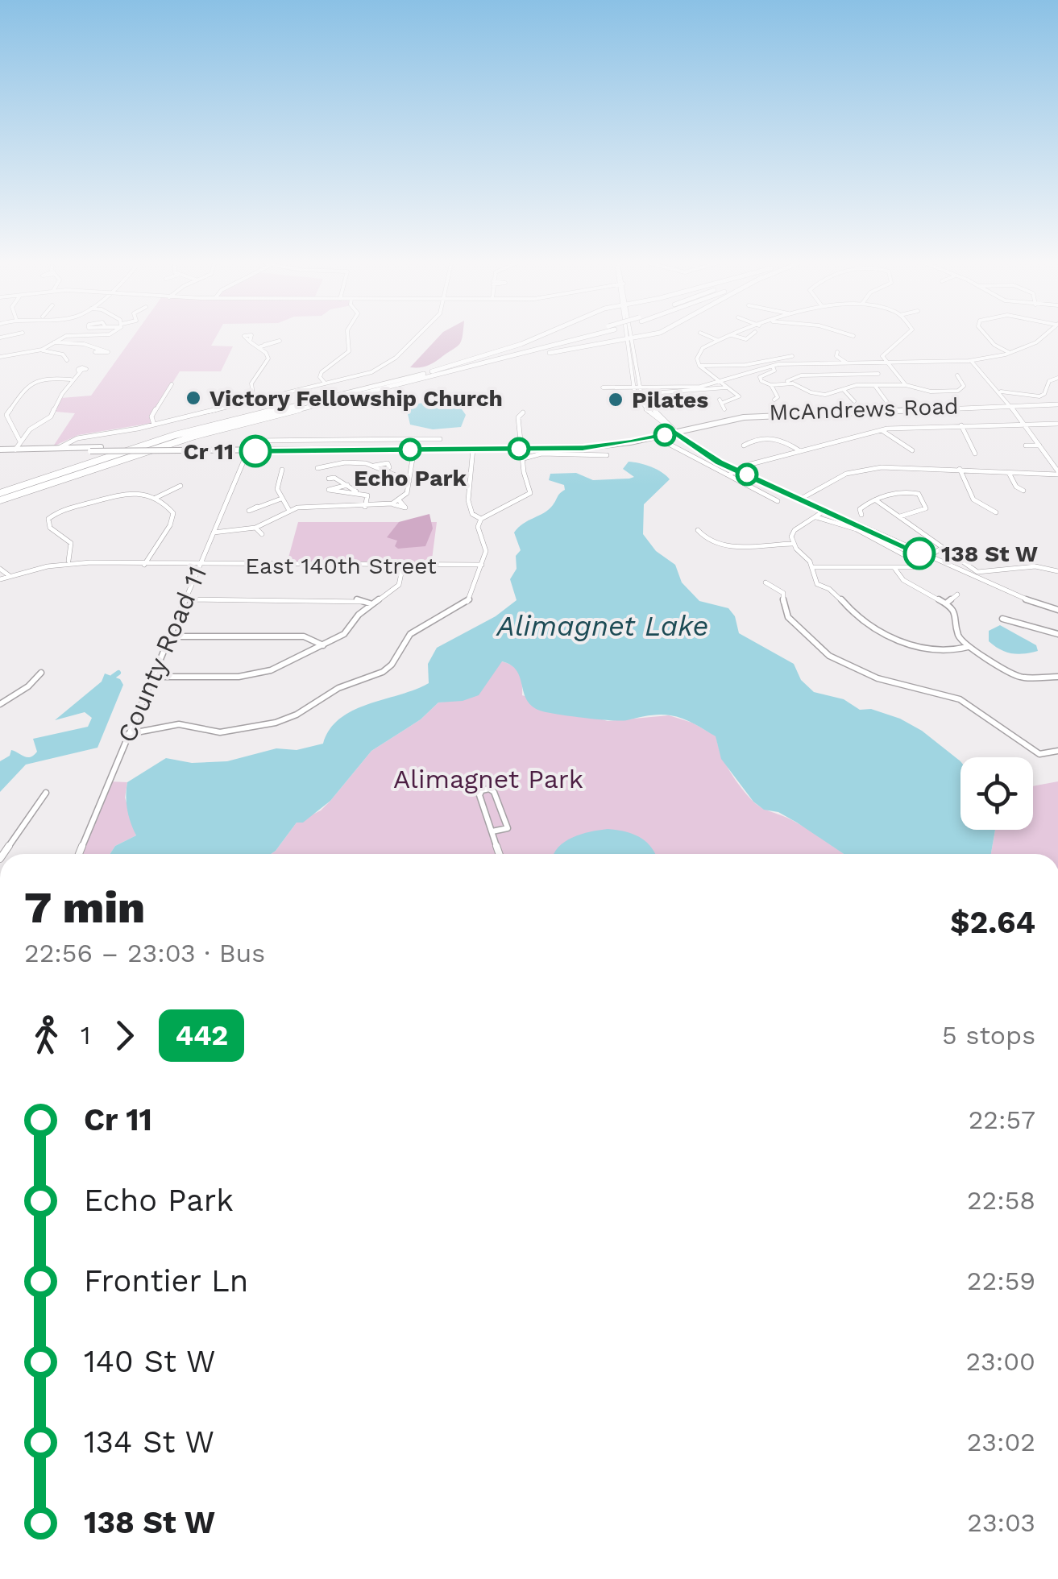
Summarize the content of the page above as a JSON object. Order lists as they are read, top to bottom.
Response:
{
  "streets": {
    "main road": ["McAndrews Road"],
    "street": ["East 140th Street", "County Road 11"]
  },
  "crossings": [
    ["McAndrews Road", "County Road 11"],
    ["East 140th Street", "County Road 11"]
  ],
  "water": ["Alimagnet Lake"],
  "parks": ["Alimagnet Park"],
  "places": [
    "Victory Fellowship Church",
    "Pilates",
    "Echo Park",
    "Cr 11",
    "138 St W"
  ],
  "lines": ["bus line 442"],
  "page": {
    "heading": ["7 min", "22:56 – 23:03 · Bus", "$2.64"],
    "legs": ["1", "442", "5 stops"],
    "list": [
      {
        "name": "Cr 11",
        "value": "22:57"
      },
      {
        "name": "Echo Park",
        "value": "22:58"
      },
      {
        "name": "Frontier Ln",
        "value": "22:59"
      },
      {
        "name": "140 St W",
        "value": "23:00"
      },
      {
        "name": "134 St W",
        "value": "23:02"
      },
      {
        "name": "138 St W",
        "value": "23:03"
      }
    ]
  }
}
